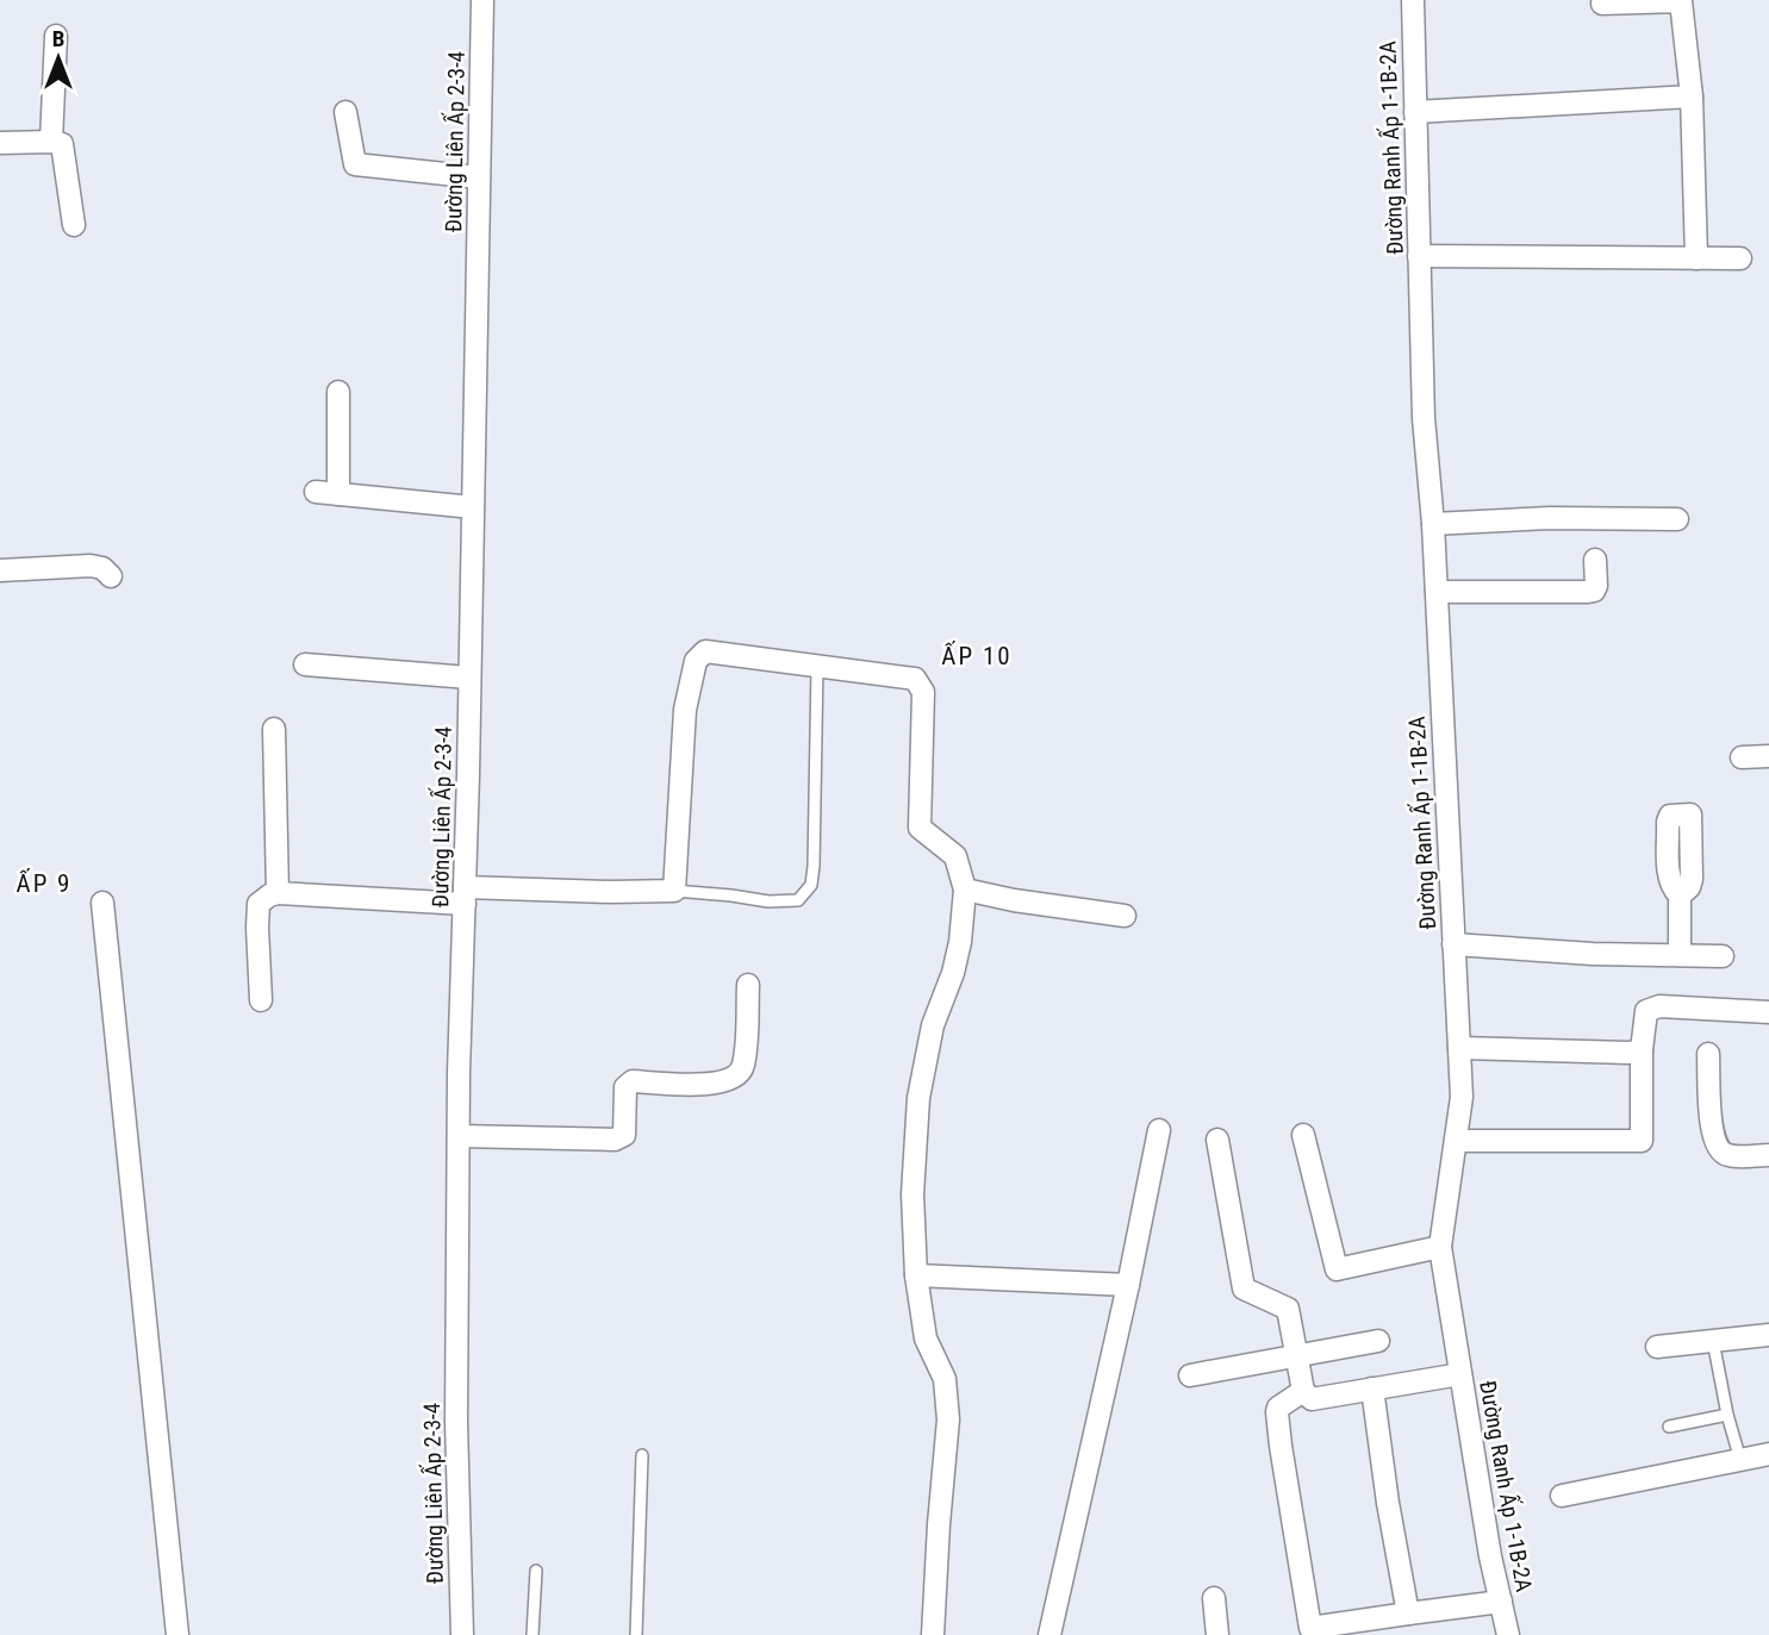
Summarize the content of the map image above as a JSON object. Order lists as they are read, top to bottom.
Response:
{
  "streets": {
    "street": ["Đường Liên Ấp 2-3-4", "Đường Ranh Ấp 1-1B-2A"]
  },
  "districts": ["ẤP 10", "ẤP 9"],
  "north": "top"
}
